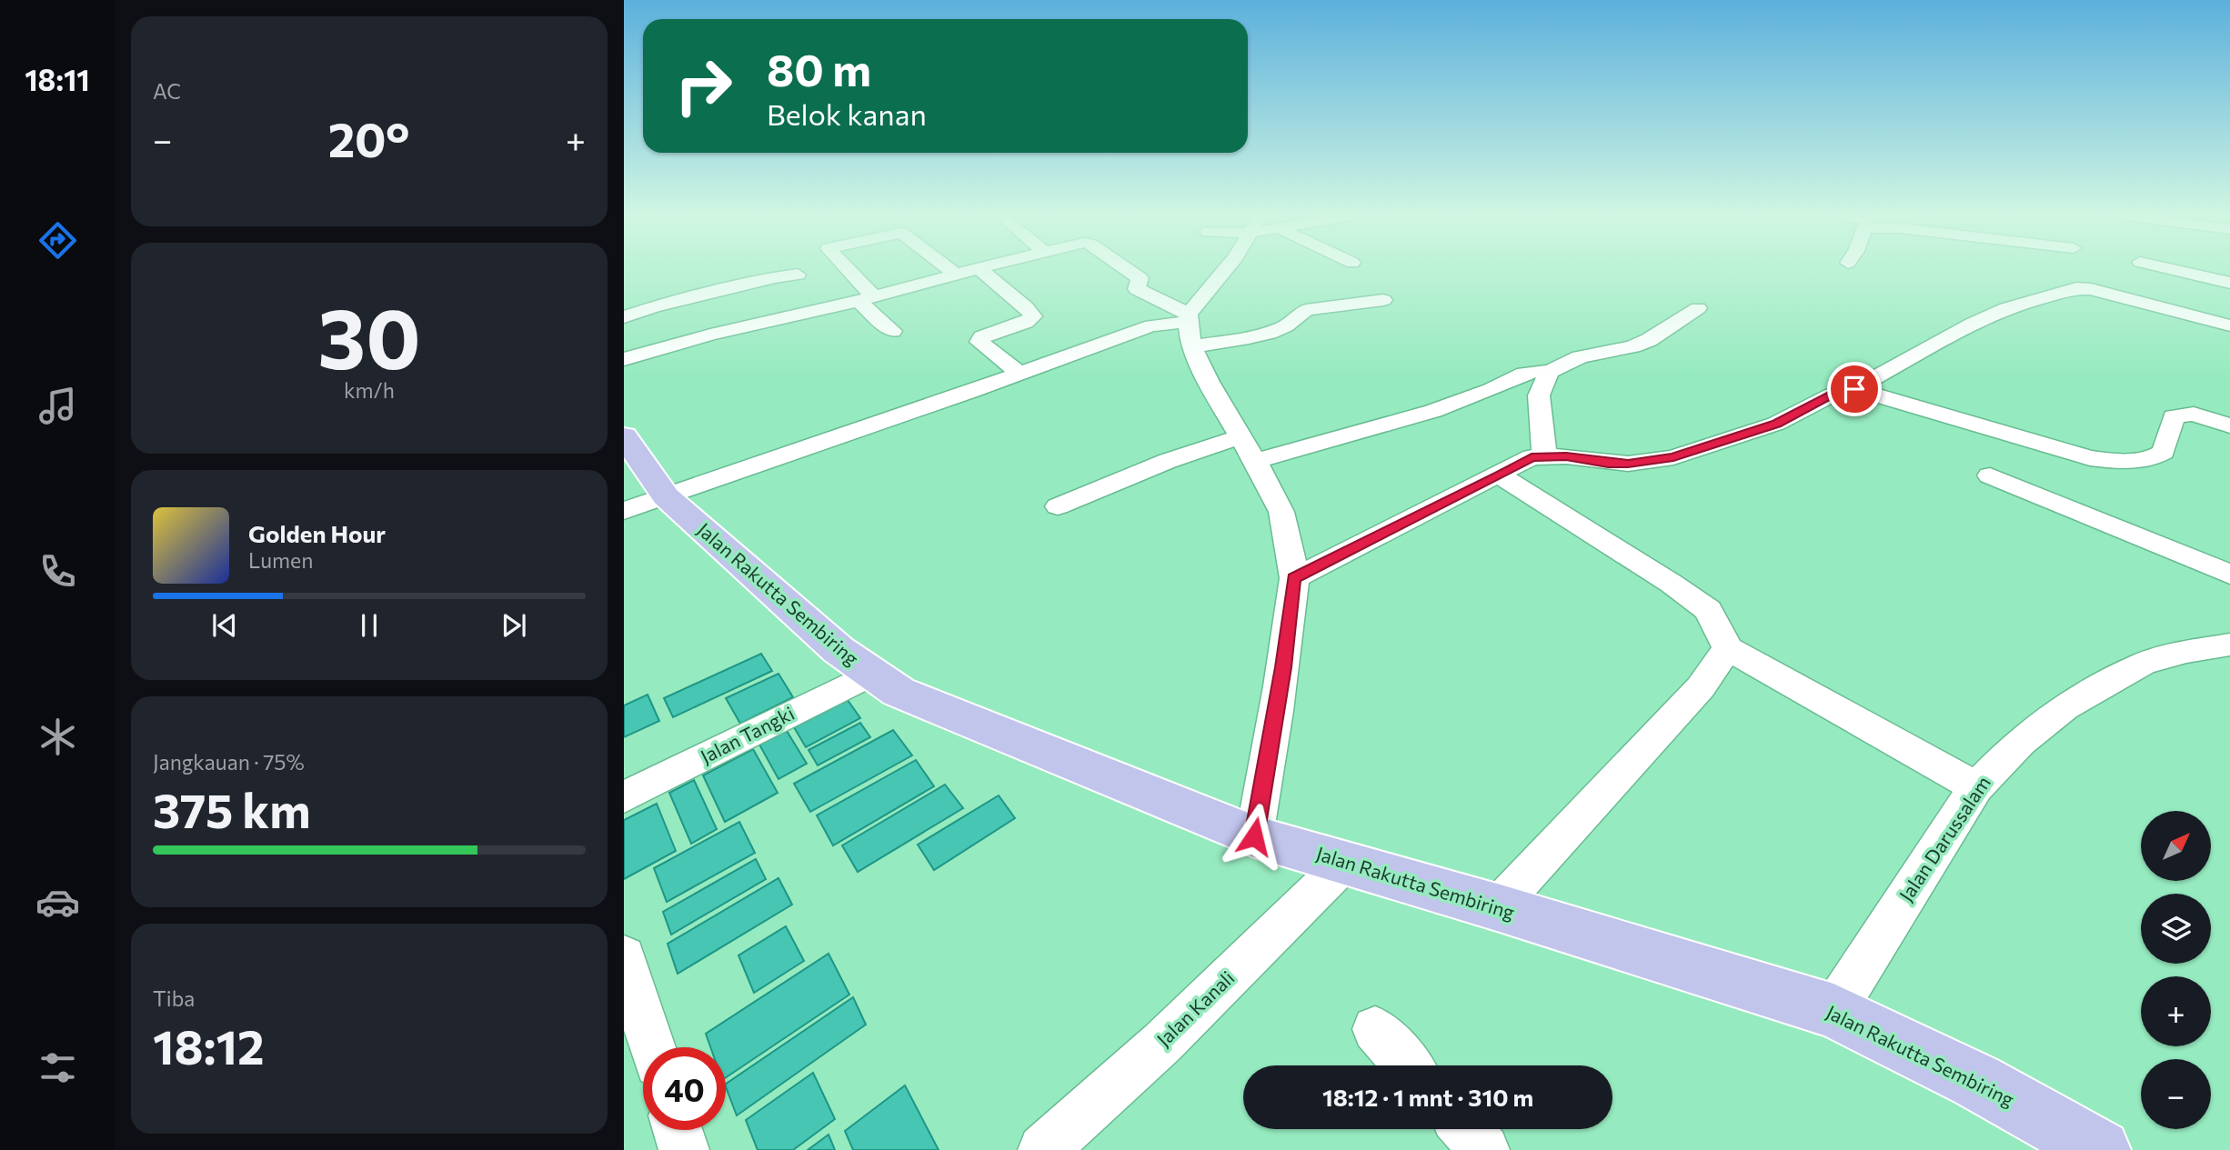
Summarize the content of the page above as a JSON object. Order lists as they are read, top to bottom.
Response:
{
  "streets": {
    "main road": ["Jalan Rakutta Sembiring"],
    "street": ["Jalan Tangki", "Jalan Darussalam", "Jalan Kanali"]
  },
  "crossings": [
    ["Jalan Rakutta Sembiring", "Jalan Tangki"],
    ["Jalan Rakutta Sembiring", "Jalan Darussalam"],
    ["Jalan Rakutta Sembiring", "Jalan Kanali"]
  ],
  "north": "top right",
  "page": {
    "tabs": "18:11",
    "tile": [
      "AC",
      ["30", "km/h"],
      ["Jangkauan · 75%", "375 km"],
      ["Tiba", "18:12"]
    ],
    "turn": ["80 m", "Belok kanan"],
    "heat": ["−", "20°", "+"],
    "song": ["Golden Hour", "Lumen"],
    "map_buttons": ["+", "−"],
    "limit": "40",
    "trip": "18:12 · 1 mnt · 310 m"
  }
}
